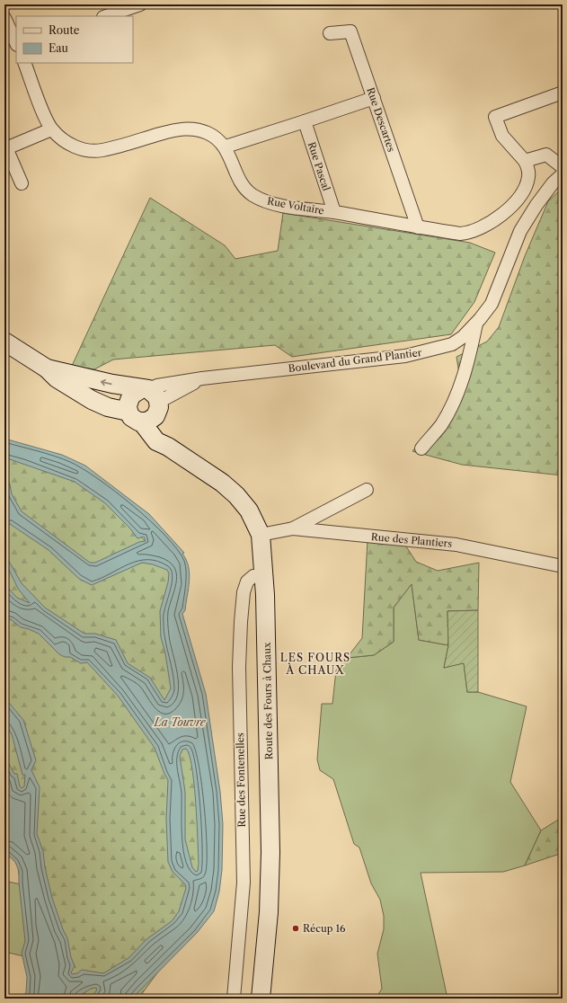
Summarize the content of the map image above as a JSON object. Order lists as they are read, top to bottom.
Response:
{
  "streets": {
    "street": [
      "Rue Descartes",
      "Rue Pascal",
      "Rue Voltaire",
      "Boulevard du Grand Plantier",
      "Rue des Plantiers",
      "Route des Fours à Chaux",
      "Rue des Fontenelles"
    ]
  },
  "crossings": [
    ["Rue Descartes", "Rue Voltaire"],
    ["Rue Pascal", "Rue Voltaire"],
    ["Boulevard du Grand Plantier", "Route des Fours à Chaux"],
    ["Rue des Plantiers", "Route des Fours à Chaux"],
    ["Route des Fours à Chaux", "Rue des Fontenelles"]
  ],
  "districts": ["LES FOURS À CHAUX"],
  "water": ["La Touvre"],
  "places": ["Récup 16"],
  "legend": ["Route", "Eau"]
}
